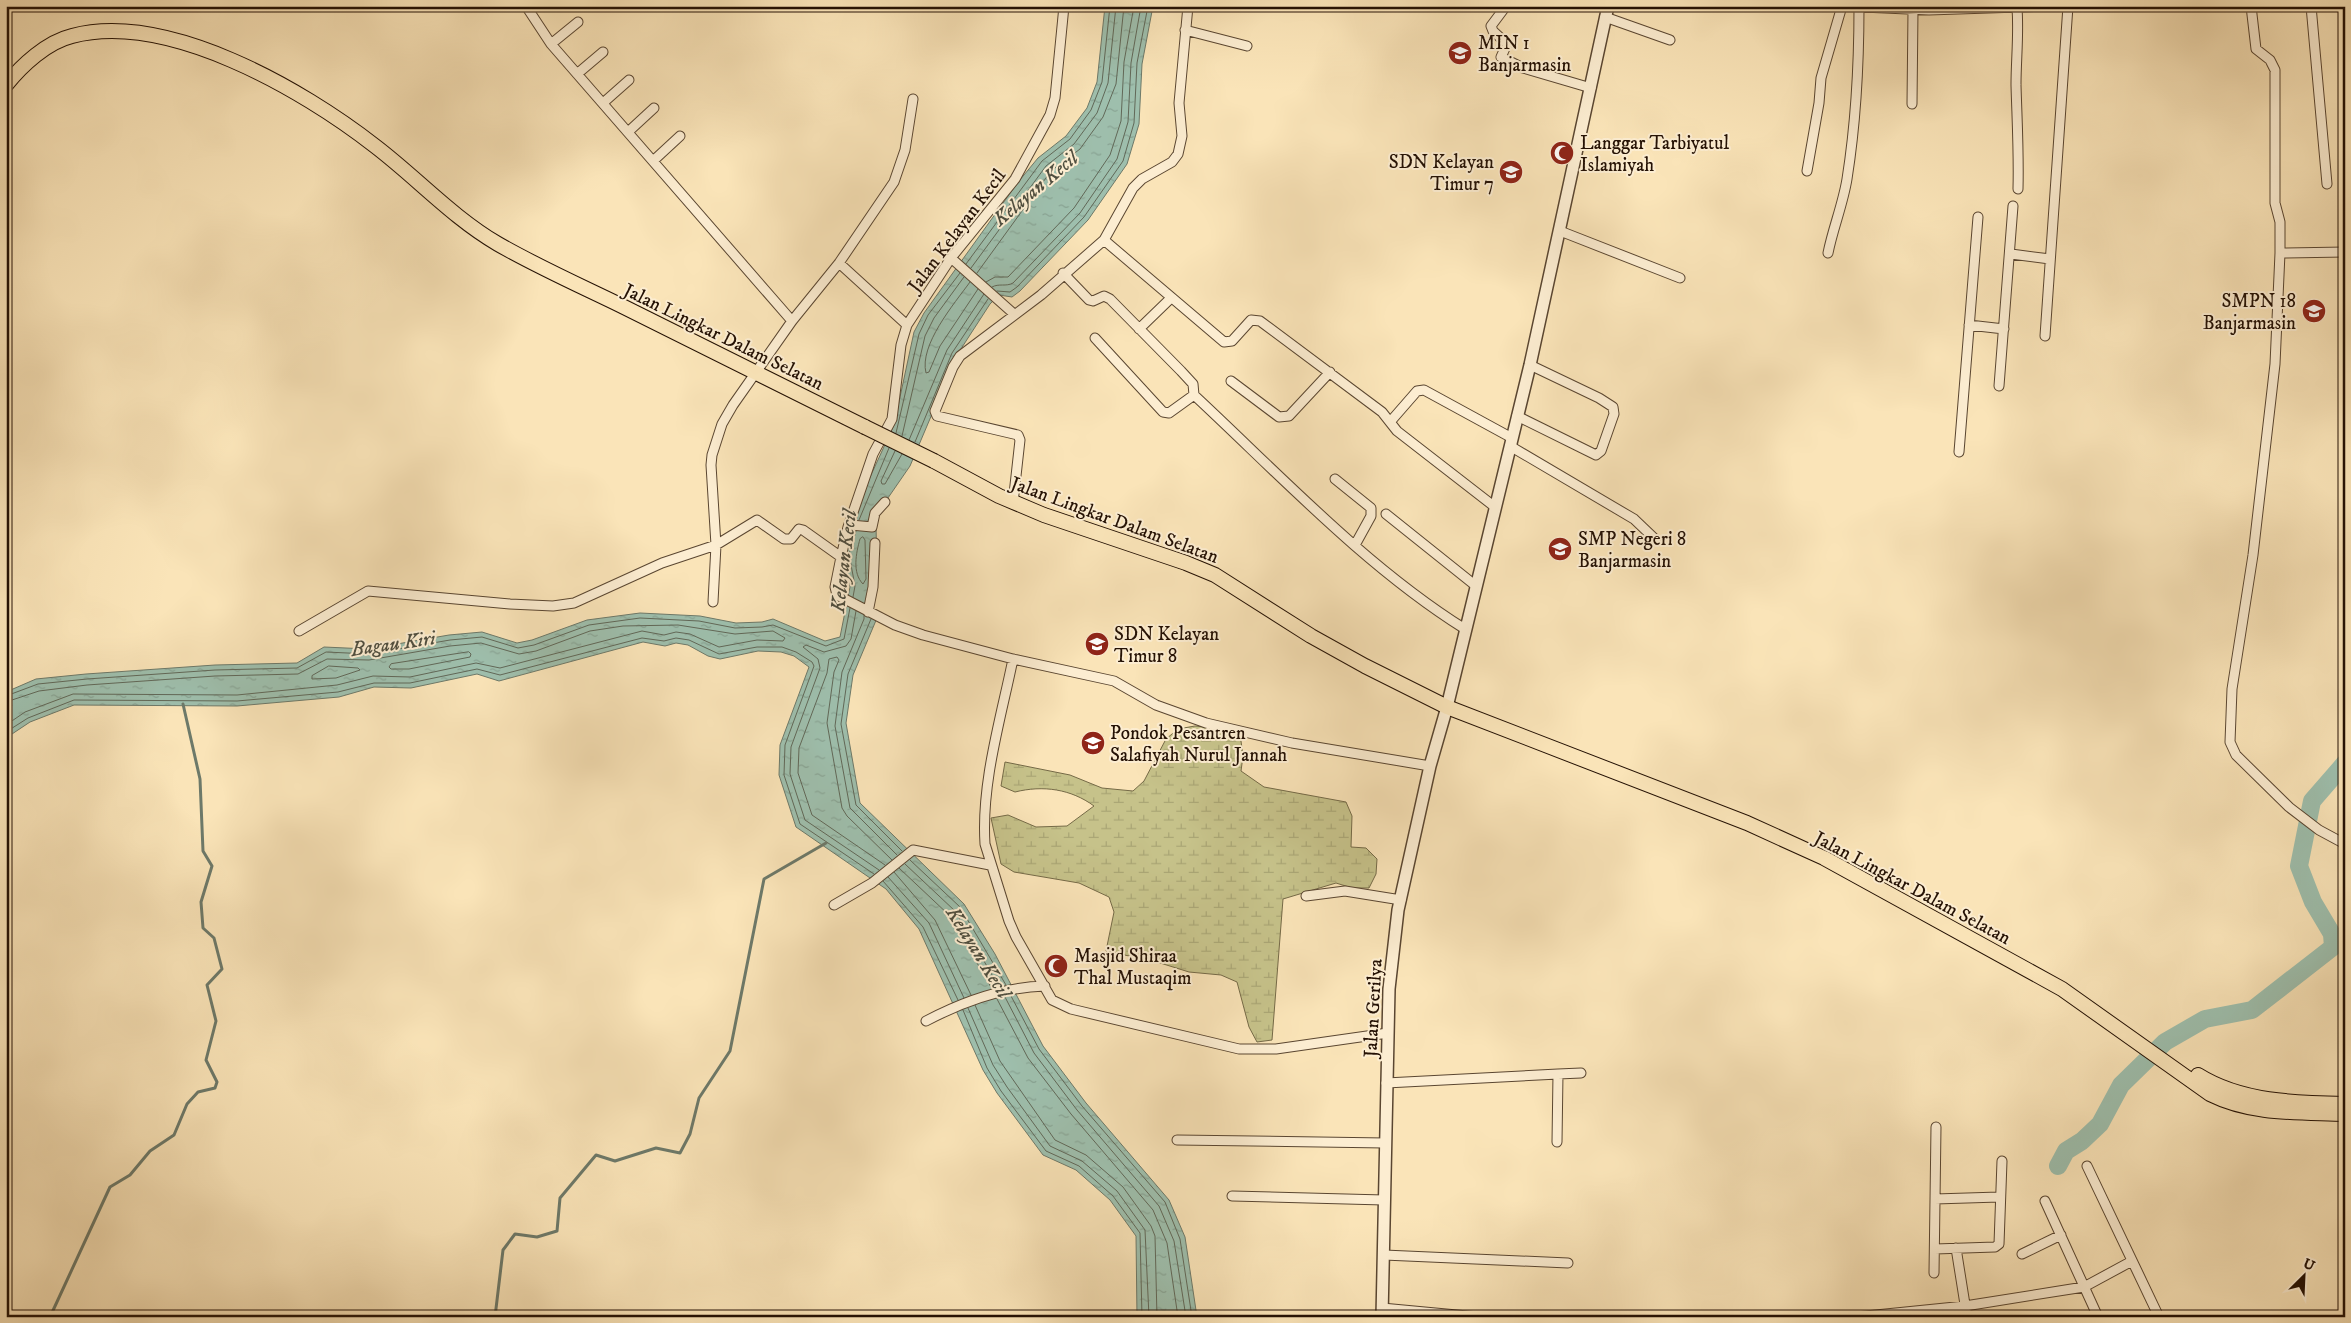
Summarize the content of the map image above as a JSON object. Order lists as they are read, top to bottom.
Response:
{
  "streets": {
    "main road": ["Jalan Lingkar Dalam Selatan"],
    "street": ["Jalan Kelayan Kecil", "Jalan Gerilya"]
  },
  "crossings": [
    ["Jalan Lingkar Dalam Selatan", "Jalan Gerilya"]
  ],
  "water": ["Kelayan Kecil", "Bagau Kiri"],
  "places": {
    "school or university": [
      "MIN 1 Banjarmasin",
      "SDN Kelayan Timur 7",
      "SMPN 18 Banjarmasin",
      "SMP Negeri 8 Banjarmasin",
      "SDN Kelayan Timur 8",
      "Pondok Pesantren Salafiyah Nurul Jannah"
    ],
    "mosque": ["Langgar Tarbiyatul Islamiyah", "Masjid Shiraa Thal Mustaqim"]
  },
  "north": "top right"
}
